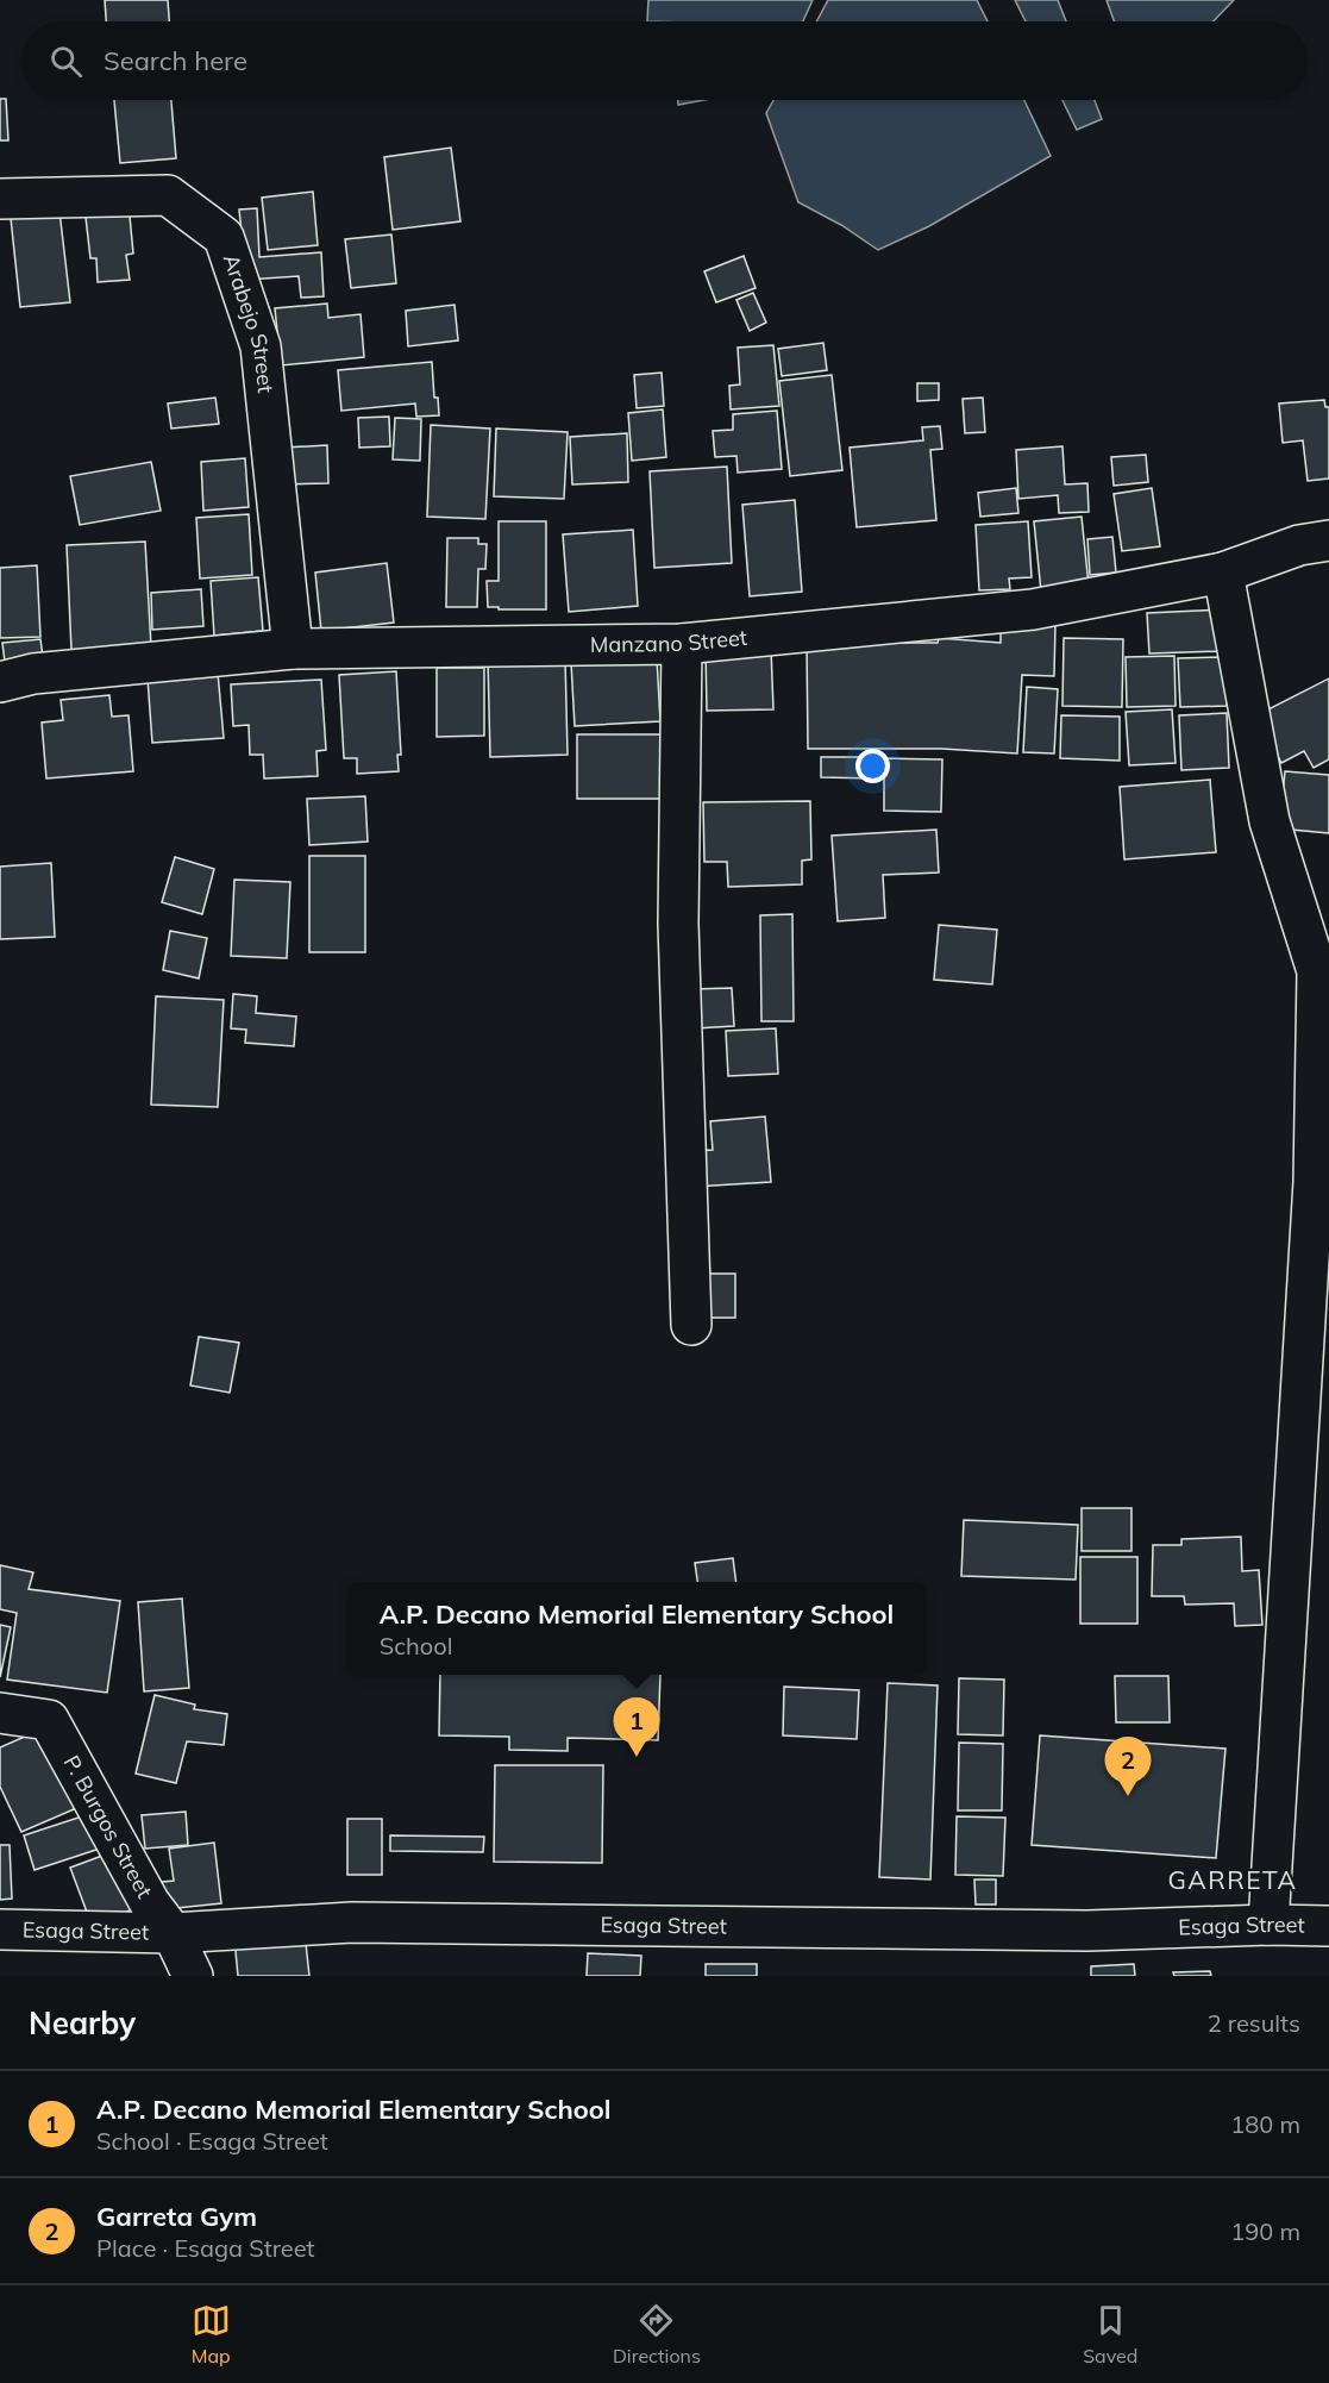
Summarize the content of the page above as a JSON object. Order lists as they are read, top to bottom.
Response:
{
  "streets": {
    "street": [
      "Arabejo Street",
      "Manzano Street",
      "P. Burgos Street",
      "Esaga Street"
    ]
  },
  "crossings": [
    ["Arabejo Street", "Manzano Street"],
    ["P. Burgos Street", "Esaga Street"]
  ],
  "districts": ["GARRETA"],
  "page": {
    "search": "Search here",
    "popup": ["A.P. Decano Memorial Elementary School", "School"],
    "pins": ["1", "2"],
    "heading": ["Nearby", "2 results"],
    "list": [
      {
        "mark": "1",
        "name": "A.P. Decano Memorial Elementary School",
        "note": "School · Esaga Street",
        "value": "180 m"
      },
      {
        "mark": "2",
        "name": "Garreta Gym",
        "note": "Place · Esaga Street",
        "value": "190 m"
      }
    ],
    "nav": ["Map", "Directions", "Saved"]
  }
}
